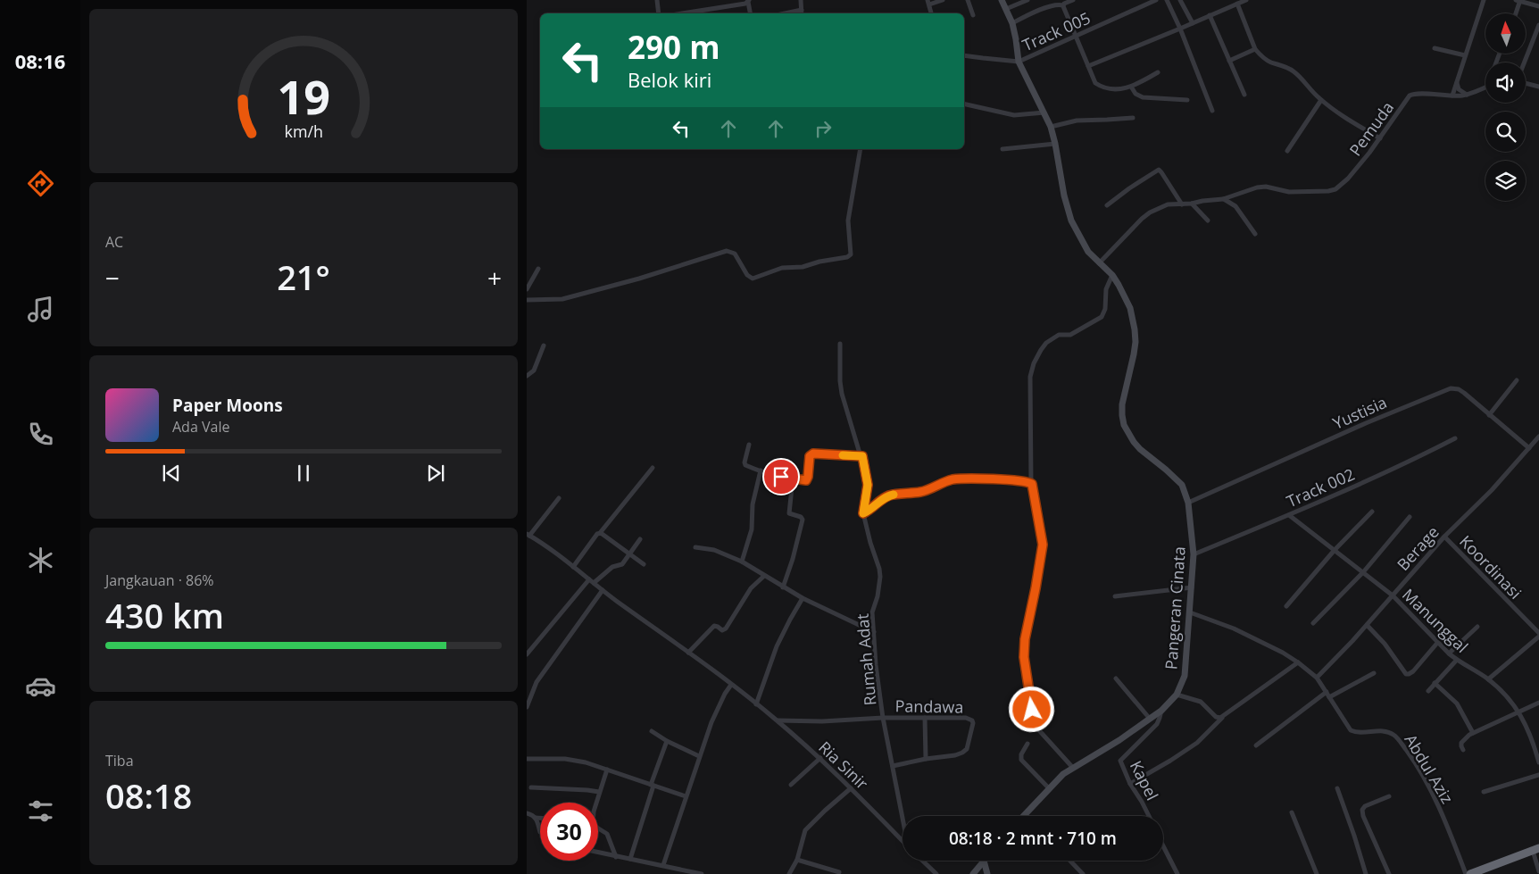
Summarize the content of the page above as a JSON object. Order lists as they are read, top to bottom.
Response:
{
  "streets": {
    "street": [
      "Track 005",
      "Pemuda",
      "Yustisia",
      "Track 002",
      "Berage",
      "Koordinasi",
      "Pangeran Cinata",
      "Manunggal",
      "Rumah Adat",
      "Pandawa",
      "Ria Sinir",
      "Abdul Aziz",
      "Kapel"
    ]
  },
  "crossings": [
    ["Track 005", "Pangeran Cinata"],
    ["Yustisia", "Berage"],
    ["Yustisia", "Pangeran Cinata"],
    ["Track 002", "Pangeran Cinata"],
    ["Track 002", "Manunggal"],
    ["Berage", "Koordinasi"],
    ["Berage", "Manunggal"],
    ["Berage", "Abdul Aziz"],
    ["Pangeran Cinata", "Abdul Aziz"],
    ["Pangeran Cinata", "Kapel"],
    ["Rumah Adat", "Pandawa"],
    ["Pandawa", "Ria Sinir"]
  ],
  "north": "top",
  "page": {
    "tabs": "08:16",
    "turn": ["290 m", "Belok kiri"],
    "tile": [
      "AC",
      ["Jangkauan · 86%", "430 km"],
      ["Tiba", "08:18"]
    ],
    "heat": ["−", "21°", "+"],
    "song": ["Paper Moons", "Ada Vale"],
    "limit": "30",
    "trip": "08:18 · 2 mnt · 710 m",
    "gauge": ["19", "km/h"]
  }
}
